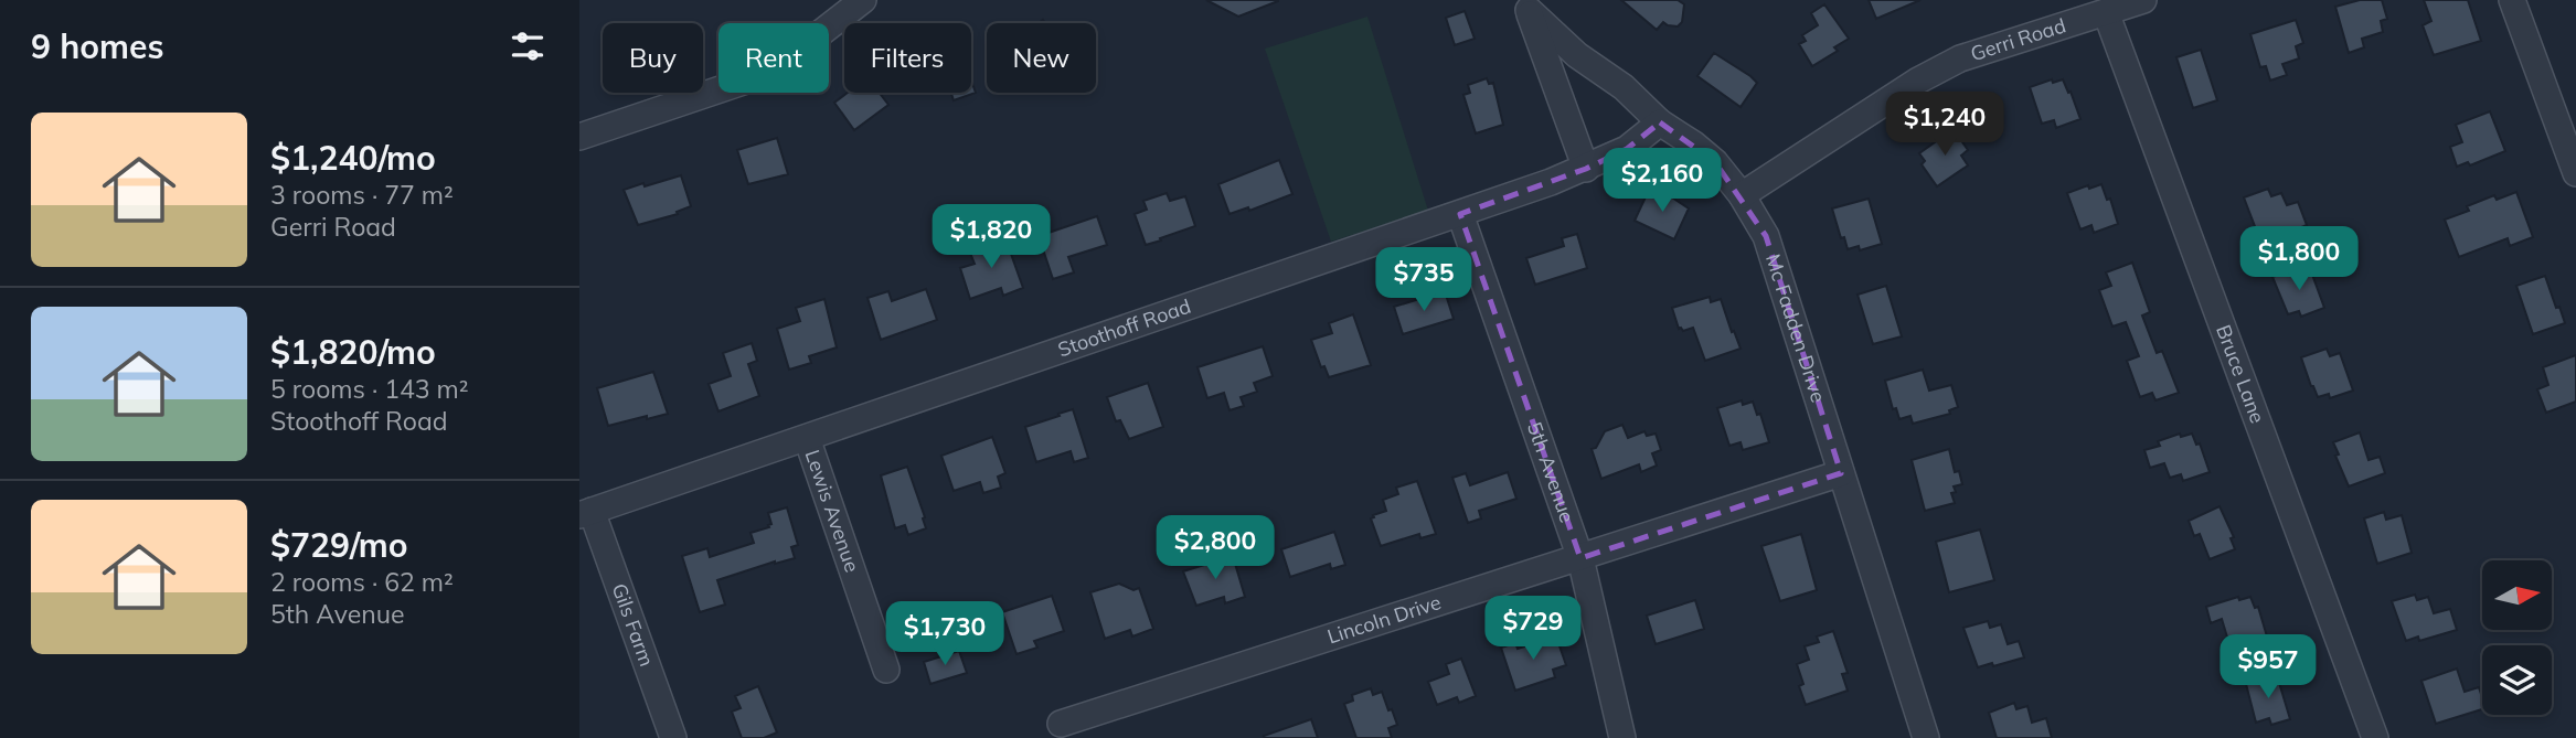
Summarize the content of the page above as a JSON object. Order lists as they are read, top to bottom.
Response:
{
  "streets": {
    "street": [
      "Gerri Road",
      "Mc Fadden Drive",
      "Stoothoff Road",
      "Bruce Lane",
      "5th Avenue",
      "Lewis Avenue",
      "Lincoln Drive",
      "Gils Farm"
    ]
  },
  "crossings": [
    ["Gerri Road", "Mc Fadden Drive"],
    ["Gerri Road", "Bruce Lane"],
    ["Mc Fadden Drive", "Stoothoff Road"],
    ["Mc Fadden Drive", "Lincoln Drive"],
    ["Stoothoff Road", "5th Avenue"],
    ["Stoothoff Road", "Lewis Avenue"],
    ["Stoothoff Road", "Gils Farm"],
    ["5th Avenue", "Lincoln Drive"]
  ],
  "north": "right",
  "page": {
    "heading": "9 homes",
    "chip": [
      "Buy",
      "Rent",
      "Filters",
      "New"
    ],
    "price": [
      "$1,240",
      "$2,160",
      "$1,820",
      "$1,800",
      "$735",
      "$2,800",
      "$729",
      "$1,730",
      "$957"
    ],
    "list": [
      {
        "name": "$1,240/mo",
        "note": "3 rooms · 77 m² · Gerri Road"
      },
      {
        "name": "$1,820/mo",
        "note": "5 rooms · 143 m² · Stoothoff Road"
      },
      {
        "name": "$729/mo",
        "note": "2 rooms · 62 m² · 5th Avenue"
      }
    ]
  }
}
